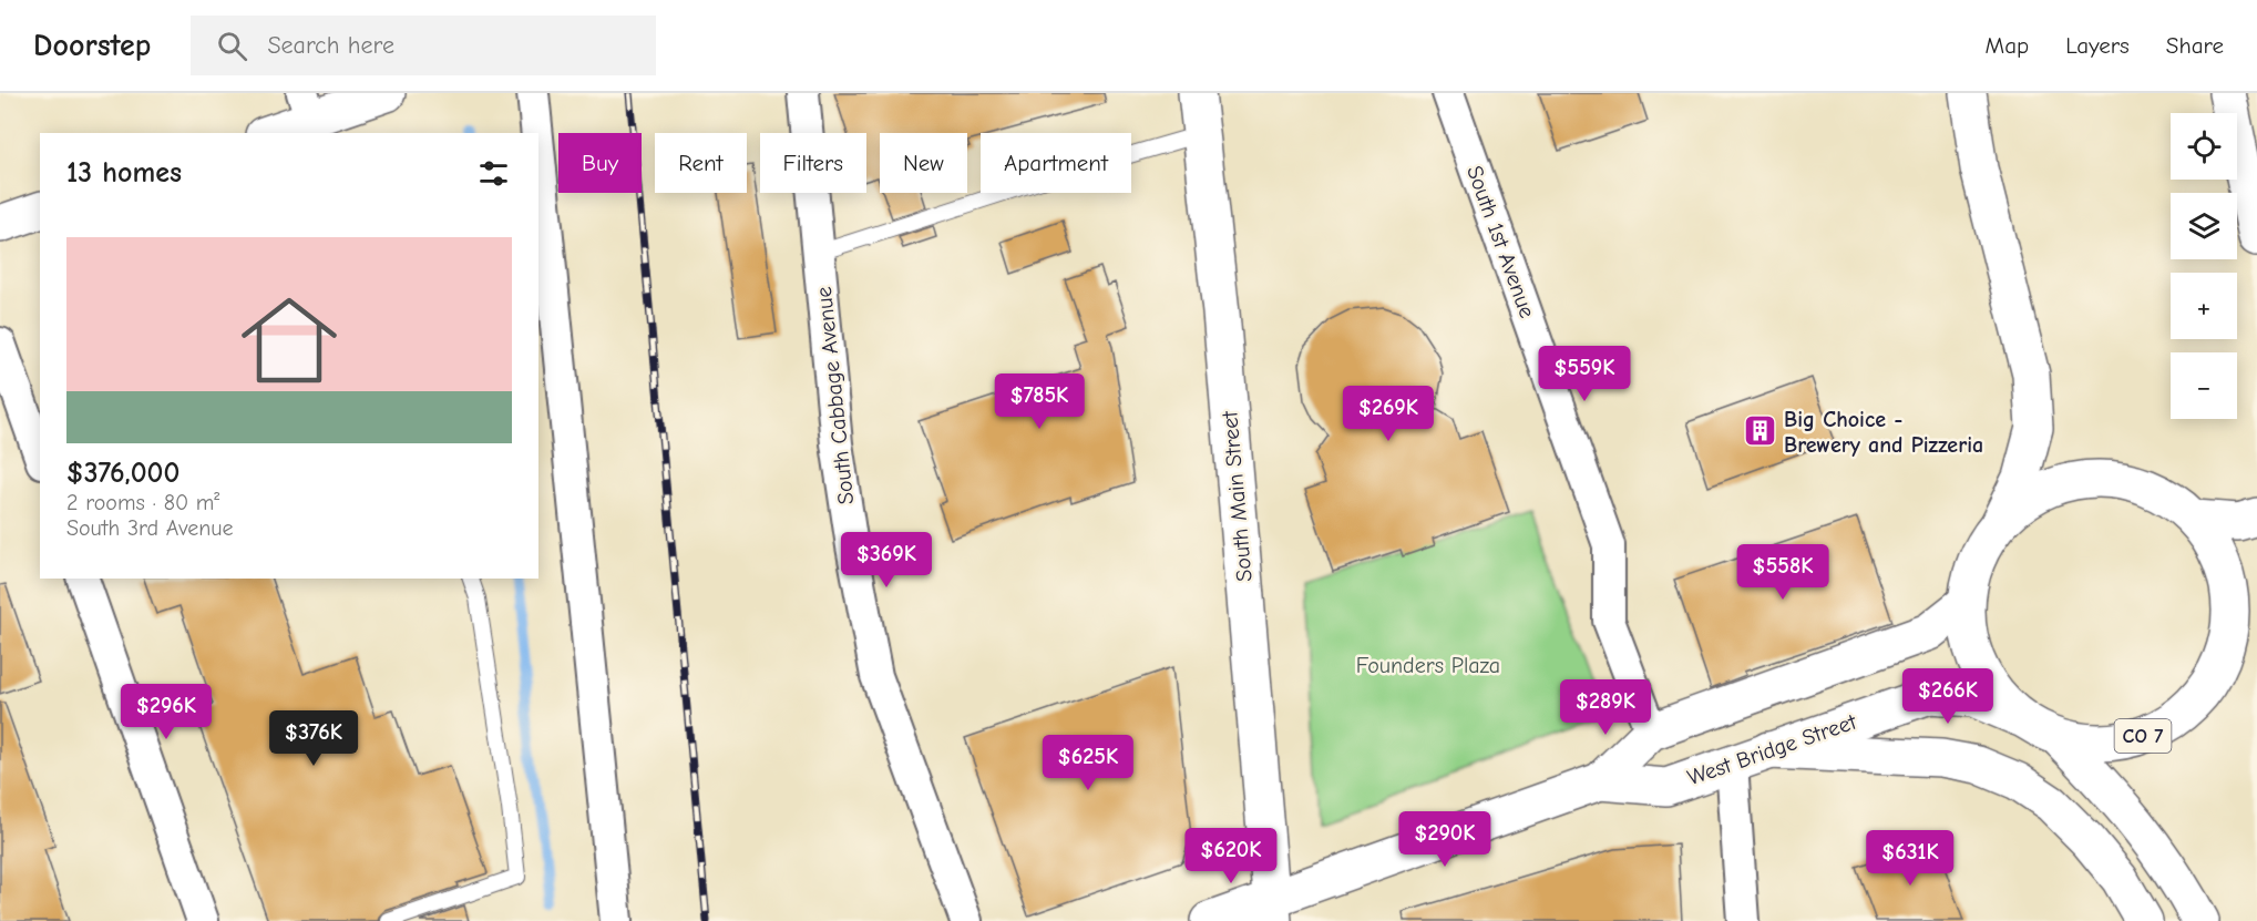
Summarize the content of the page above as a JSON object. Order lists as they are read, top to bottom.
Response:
{
  "streets": {
    "main road": ["South Main Street", "CO 7", "West Bridge Street"],
    "street": ["South 1st Avenue", "South Cabbage Avenue"]
  },
  "crossings": [
    ["South 1st Avenue", "West Bridge Street"],
    ["South Main Street", "West Bridge Street"],
    ["CO 7", "West Bridge Street"]
  ],
  "parks": ["Founders Plaza"],
  "places": {
    "building": ["Big Choice - Brewery and Pizzeria"]
  },
  "page": {
    "header": "Doorstep",
    "search": "Search here",
    "nav": ["Map", "Layers", "Share"],
    "map_buttons": ["+", "−"],
    "chip": [
      "Buy",
      "Rent",
      "Filters",
      "New",
      "Apartment"
    ],
    "heading": "13 homes",
    "list": [
      {
        "name": "$376,000",
        "note": "2 rooms · 80 m² · South 3rd Avenue"
      }
    ],
    "price": [
      "$559K",
      "$785K",
      "$269K",
      "$369K",
      "$558K",
      "$266K",
      "$289K",
      "$296K",
      "$376K",
      "$625K",
      "$290K",
      "$620K",
      "$631K"
    ]
  }
}
